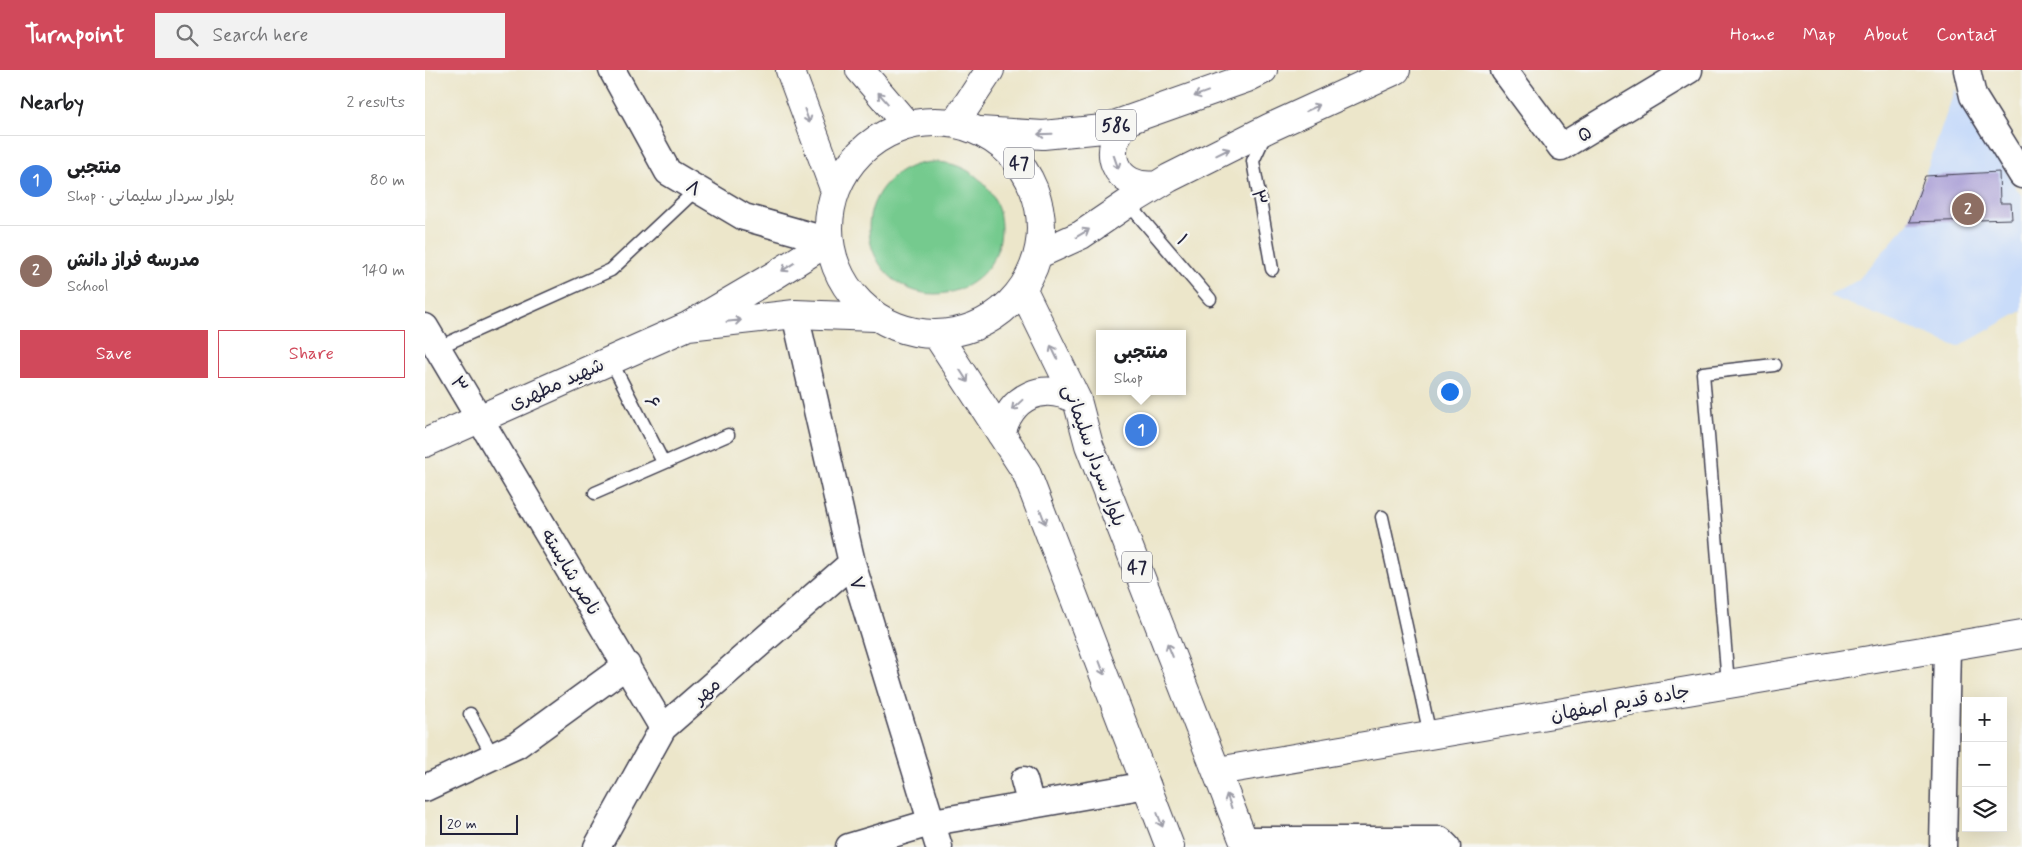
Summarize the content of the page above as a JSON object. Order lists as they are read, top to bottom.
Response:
{
  "streets": {
    "main road": [
      "586",
      "47",
      "شهید مطهری",
      "بلوار سردار سلیمانی",
      "جاده قدیم اصفهان"
    ],
    "street": [
      "۵",
      "۸",
      "۳",
      "ناصر شایسته",
      "۷",
      "مهر"
    ],
    "lane": ["۱", "۶"]
  },
  "crossings": [
    ["586", "47"],
    ["47", "۸"],
    ["47", "بلوار سردار سلیمانی"],
    ["۳", "شهید مطهری"],
    ["۳", "ناصر شایسته"],
    ["شهید مطهری", "۶"],
    ["شهید مطهری", "ناصر شایسته"],
    ["بلوار سردار سلیمانی", "جاده قدیم اصفهان"],
    ["ناصر شایسته", "مهر"],
    ["۷", "مهر"]
  ],
  "scale_bar": "20 m",
  "page": {
    "header": "Turnpoint",
    "search": "Search here",
    "nav": [
      "Home",
      "Map",
      "About",
      "Contact"
    ],
    "heading": ["Nearby", "2 results"],
    "list": [
      {
        "mark": "1",
        "name": "منتجبی",
        "note": "Shop · بلوار سردار سلیمانی",
        "value": "80 m"
      },
      {
        "mark": "2",
        "name": "مدرسه فراز دانش",
        "note": "School",
        "value": "140 m"
      }
    ],
    "pins": ["2", "1"],
    "buttons": ["Save", "Share"],
    "popup": ["منتجبی", "Shop"],
    "map_buttons": ["+", "−"],
    "scale": "20 m"
  }
}
